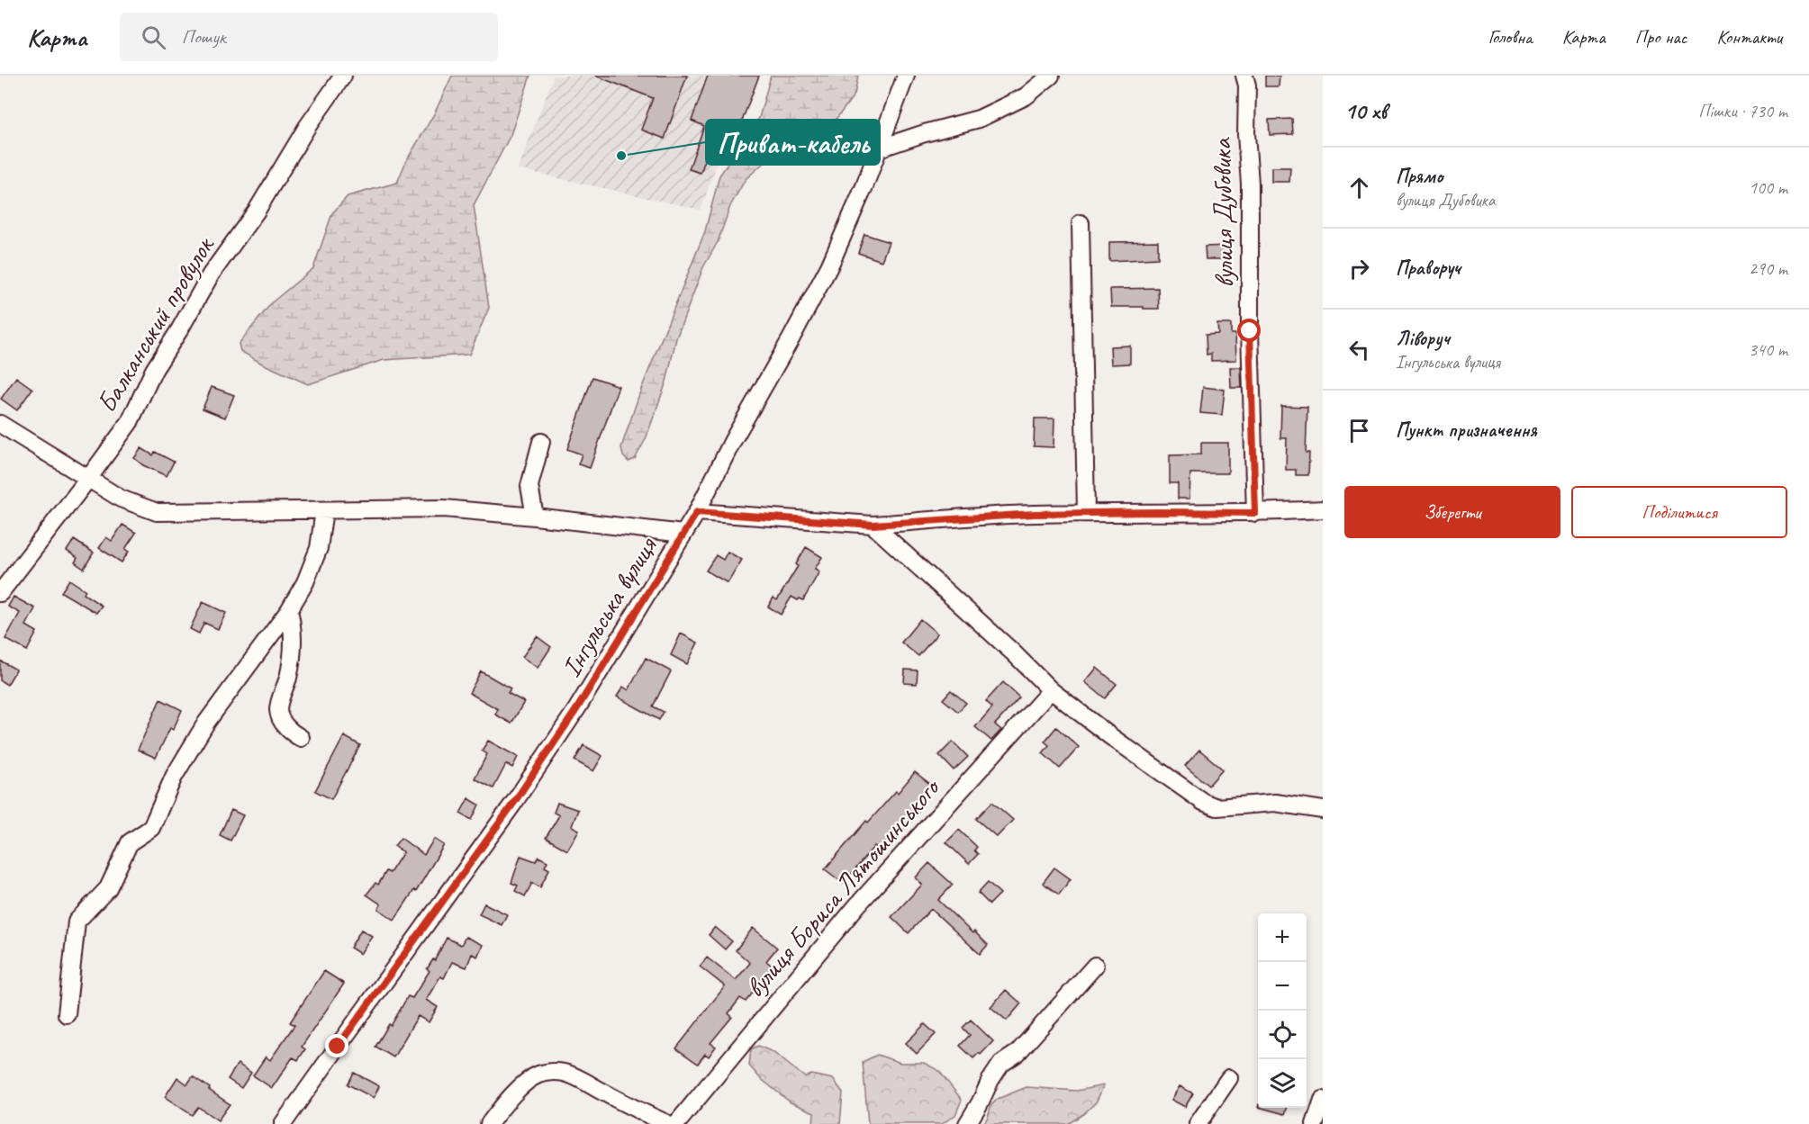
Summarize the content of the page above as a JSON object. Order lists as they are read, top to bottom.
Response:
{
  "streets": {
    "street": [
      "вулиця Дубовика",
      "Балканський провулок",
      "Інгульська вулиця",
      "вулиця Бориса Лятошинського"
    ]
  },
  "places": ["Приват-кабель"],
  "page": {
    "header": "Карта",
    "search": "Пошук",
    "nav": [
      "Головна",
      "Карта",
      "Про нас",
      "Контакти"
    ],
    "heading": ["10 хв", "Пішки · 730 m"],
    "list": [
      ["Прямо", "вулиця Дубовика", "100 m"],
      ["Праворуч", "290 m"],
      ["Ліворуч", "Інгульська вулиця", "340 m"],
      "Пункт призначення"
    ],
    "buttons": ["Зберегти", "Поділитися"],
    "map_buttons": ["+", "−"]
  }
}
